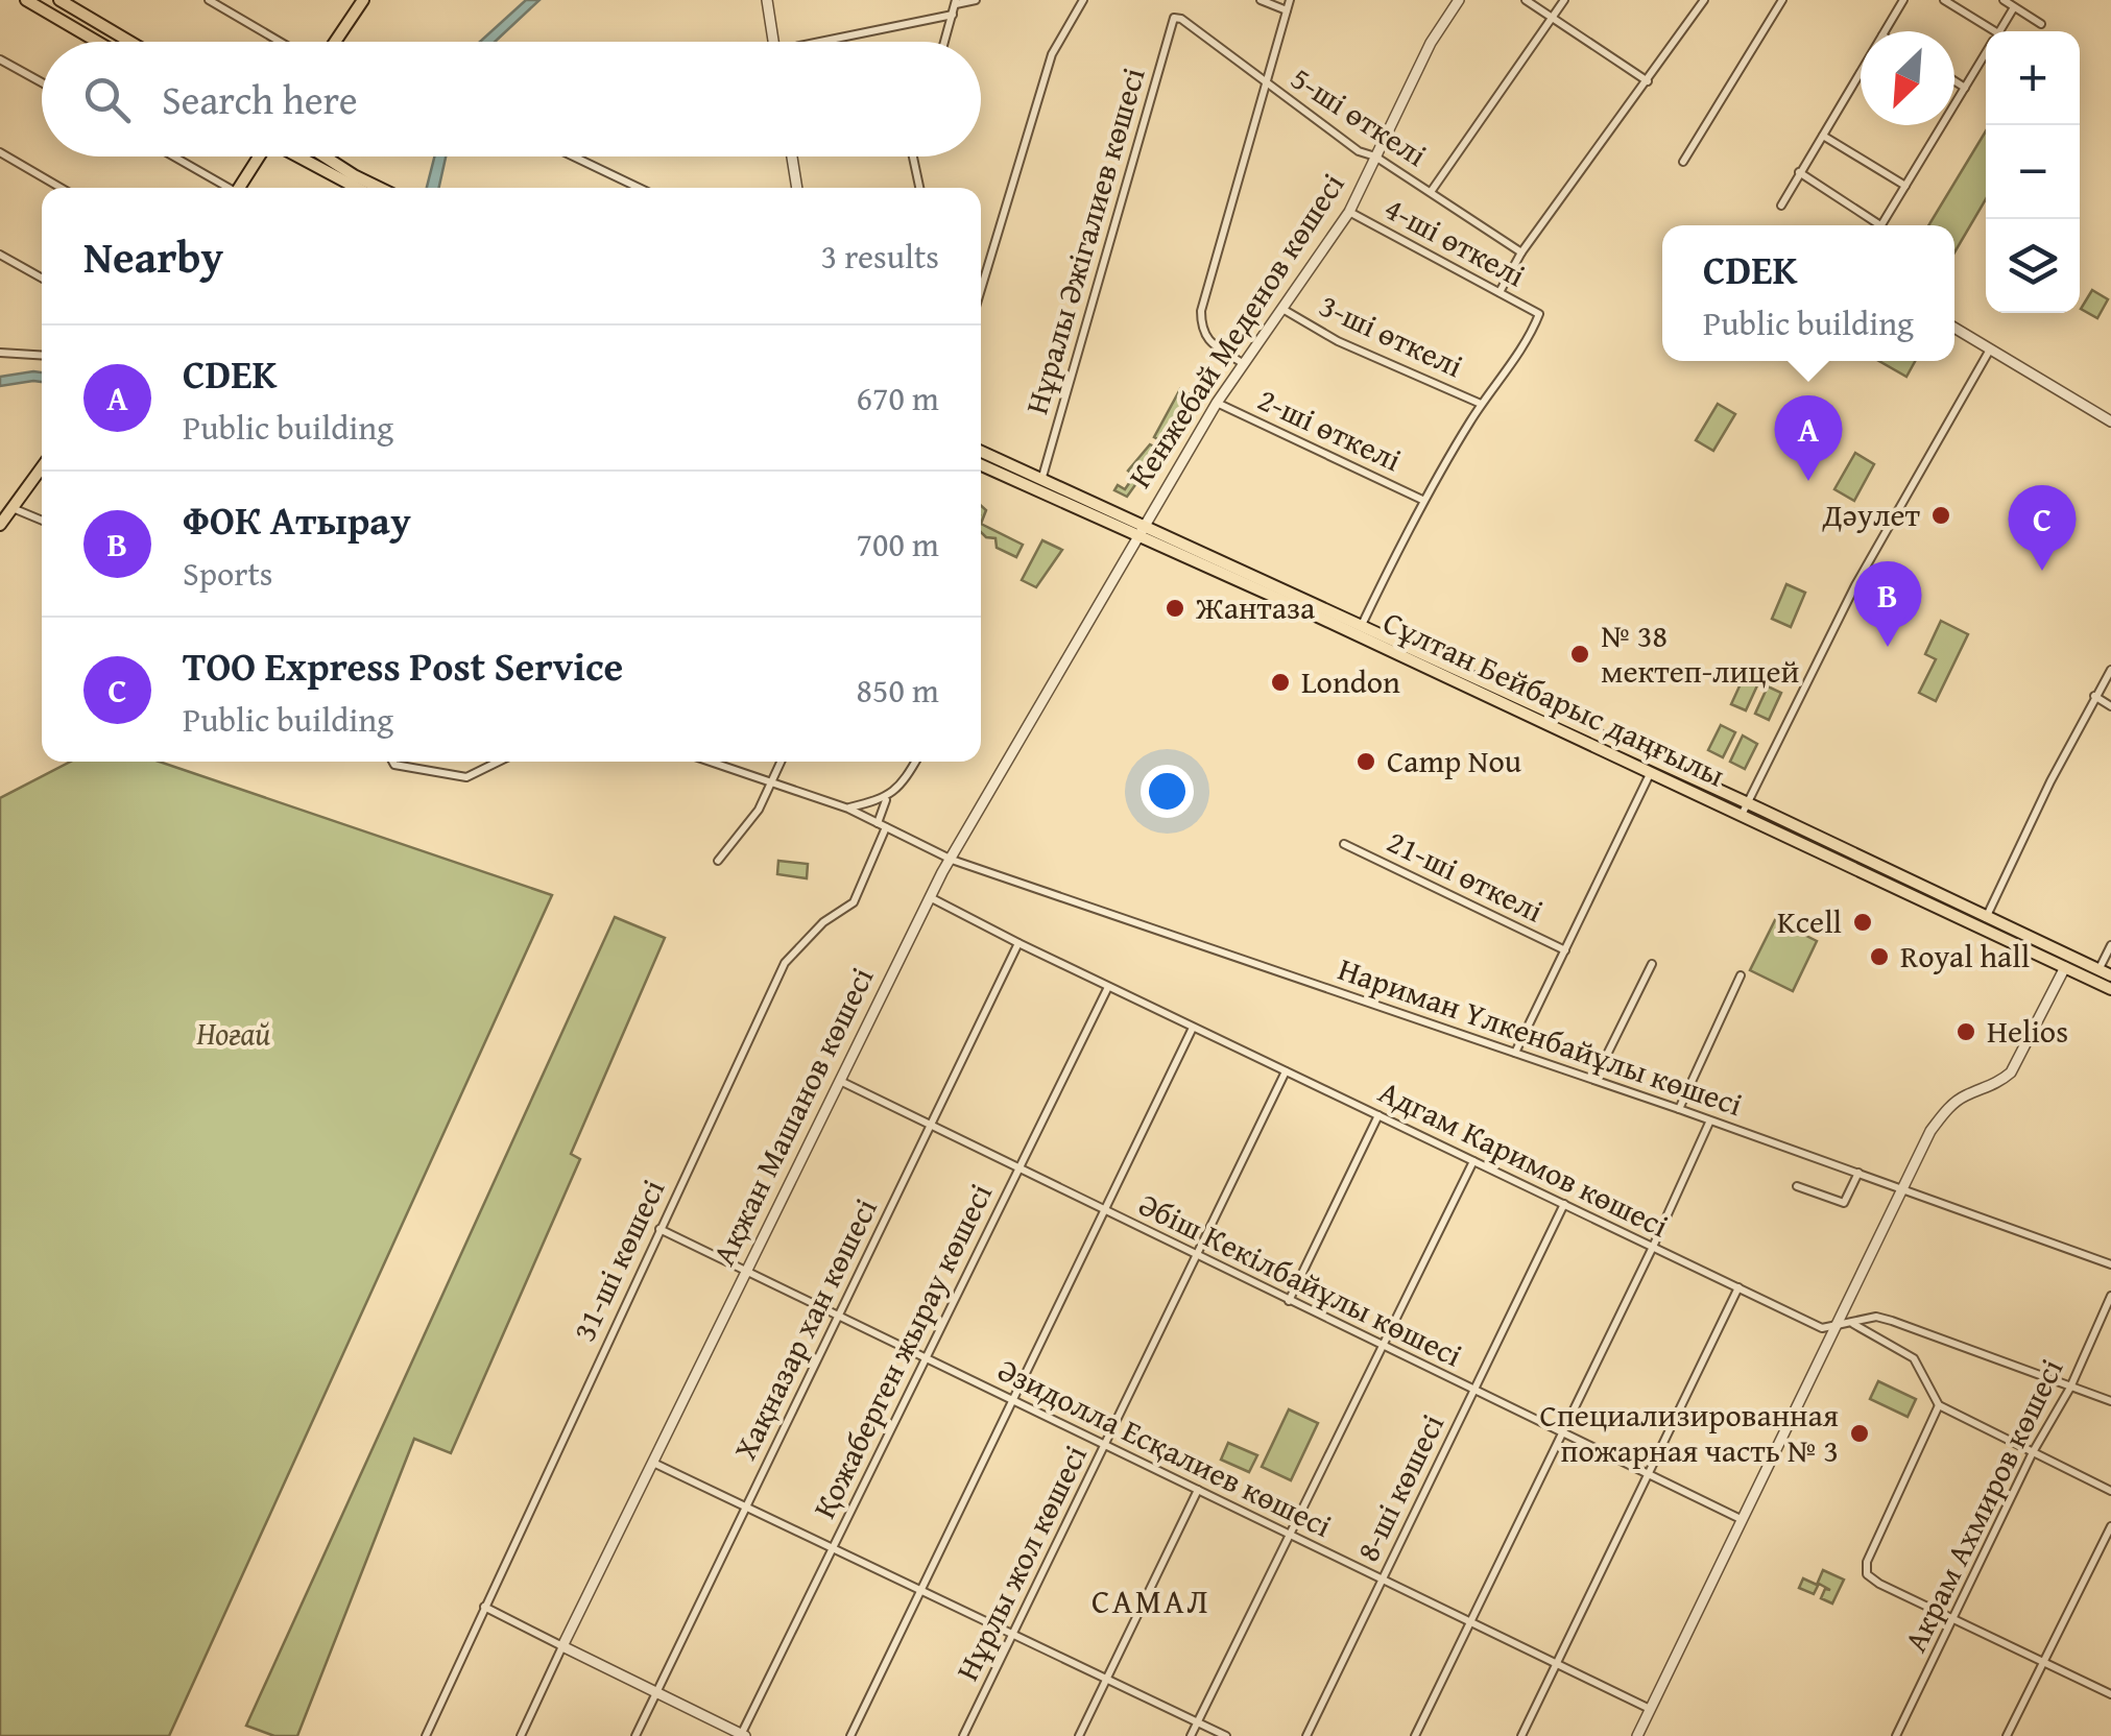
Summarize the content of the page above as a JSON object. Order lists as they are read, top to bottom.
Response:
{
  "streets": {
    "main road": ["Сұлтан Бейбарыс даңғылы"],
    "street": [
      "5-ші өткелі",
      "Нұралы Әжiгалиев көшесi",
      "4-ші өткелі",
      "Кенжебай Меденов көшесі",
      "3-ші өткелі",
      "2-ші өткелі",
      "21-ші өткелі",
      "Нариман Үлкенбайұлы көшесі",
      "Ақжан Машанов көшесі",
      "Адгам Каримов көшесі",
      "31-ші көшесі",
      "Әбіш Кекілбайұлы көшесі",
      "Хақназар хан көшесі",
      "Қожаберген жырау көшесі",
      "Әзидолла Есқалиев көшесі",
      "8-шi көшесi",
      "Акрам Ахмиров көшесі",
      "Нұрлы жол көшесі"
    ]
  },
  "crossings": [
    ["5-ші өткелі", "Нұралы Әжiгалиев көшесi"],
    ["5-ші өткелі", "Кенжебай Меденов көшесі"],
    ["Нұралы Әжiгалиев көшесi", "Сұлтан Бейбарыс даңғылы"],
    ["4-ші өткелі", "Кенжебай Меденов көшесі"],
    ["4-ші өткелі", "3-ші өткелі"],
    ["Кенжебай Меденов көшесі", "3-ші өткелі"],
    ["Кенжебай Меденов көшесі", "2-ші өткелі"],
    ["Кенжебай Меденов көшесі", "Сұлтан Бейбарыс даңғылы"],
    ["Кенжебай Меденов көшесі", "Ақжан Машанов көшесі"],
    ["Сұлтан Бейбарыс даңғылы", "21-ші өткелі"],
    ["Сұлтан Бейбарыс даңғылы", "Ақжан Машанов көшесі"],
    ["21-ші өткелі", "Нариман Үлкенбайұлы көшесі"],
    ["Нариман Үлкенбайұлы көшесі", "Ақжан Машанов көшесі"],
    ["Нариман Үлкенбайұлы көшесі", "31-ші көшесі"],
    ["Ақжан Машанов көшесі", "Адгам Каримов көшесі"],
    ["Ақжан Машанов көшесі", "Әбіш Кекілбайұлы көшесі"],
    ["Ақжан Машанов көшесі", "Әзидолла Есқалиев көшесі"],
    ["Адгам Каримов көшесі", "Хақназар хан көшесі"],
    ["Адгам Каримов көшесі", "Қожаберген жырау көшесі"],
    ["Адгам Каримов көшесі", "8-шi көшесi"],
    ["Адгам Каримов көшесі", "Нұрлы жол көшесі"],
    ["31-ші көшесі", "Әзидолла Есқалиев көшесі"],
    ["Әбіш Кекілбайұлы көшесі", "Хақназар хан көшесі"],
    ["Әбіш Кекілбайұлы көшесі", "Қожаберген жырау көшесі"],
    ["Әбіш Кекілбайұлы көшесі", "8-шi көшесi"],
    ["Әбіш Кекілбайұлы көшесі", "Нұрлы жол көшесі"],
    ["Хақназар хан көшесі", "Әзидолла Есқалиев көшесі"],
    ["Қожаберген жырау көшесі", "Әзидолла Есқалиев көшесі"],
    ["Әзидолла Есқалиев көшесі", "8-шi көшесi"],
    ["Әзидолла Есқалиев көшесі", "Нұрлы жол көшесі"]
  ],
  "districts": ["САМАЛ"],
  "parks": ["Ноғай"],
  "places": [
    "Дәулет",
    "Жантаза",
    "№ 38 мектеп-лицей",
    "London",
    "Camp Nou",
    "Kcell",
    "Royal hall",
    "Helios",
    "Специализированная пожарная часть № 3"
  ],
  "north": "bottom left",
  "page": {
    "map_buttons": ["+", "−"],
    "search": "Search here",
    "heading": ["Nearby", "3 results"],
    "popup": ["CDEK", "Public building"],
    "list": [
      {
        "mark": "A",
        "name": "CDEK",
        "note": "Public building",
        "value": "670 m"
      },
      {
        "mark": "B",
        "name": "ФОК Атырау",
        "note": "Sports",
        "value": "700 m"
      },
      {
        "mark": "C",
        "name": "ТОО Express Post Service",
        "note": "Public building",
        "value": "850 m"
      }
    ],
    "pins": ["A", "C", "B"]
  }
}
